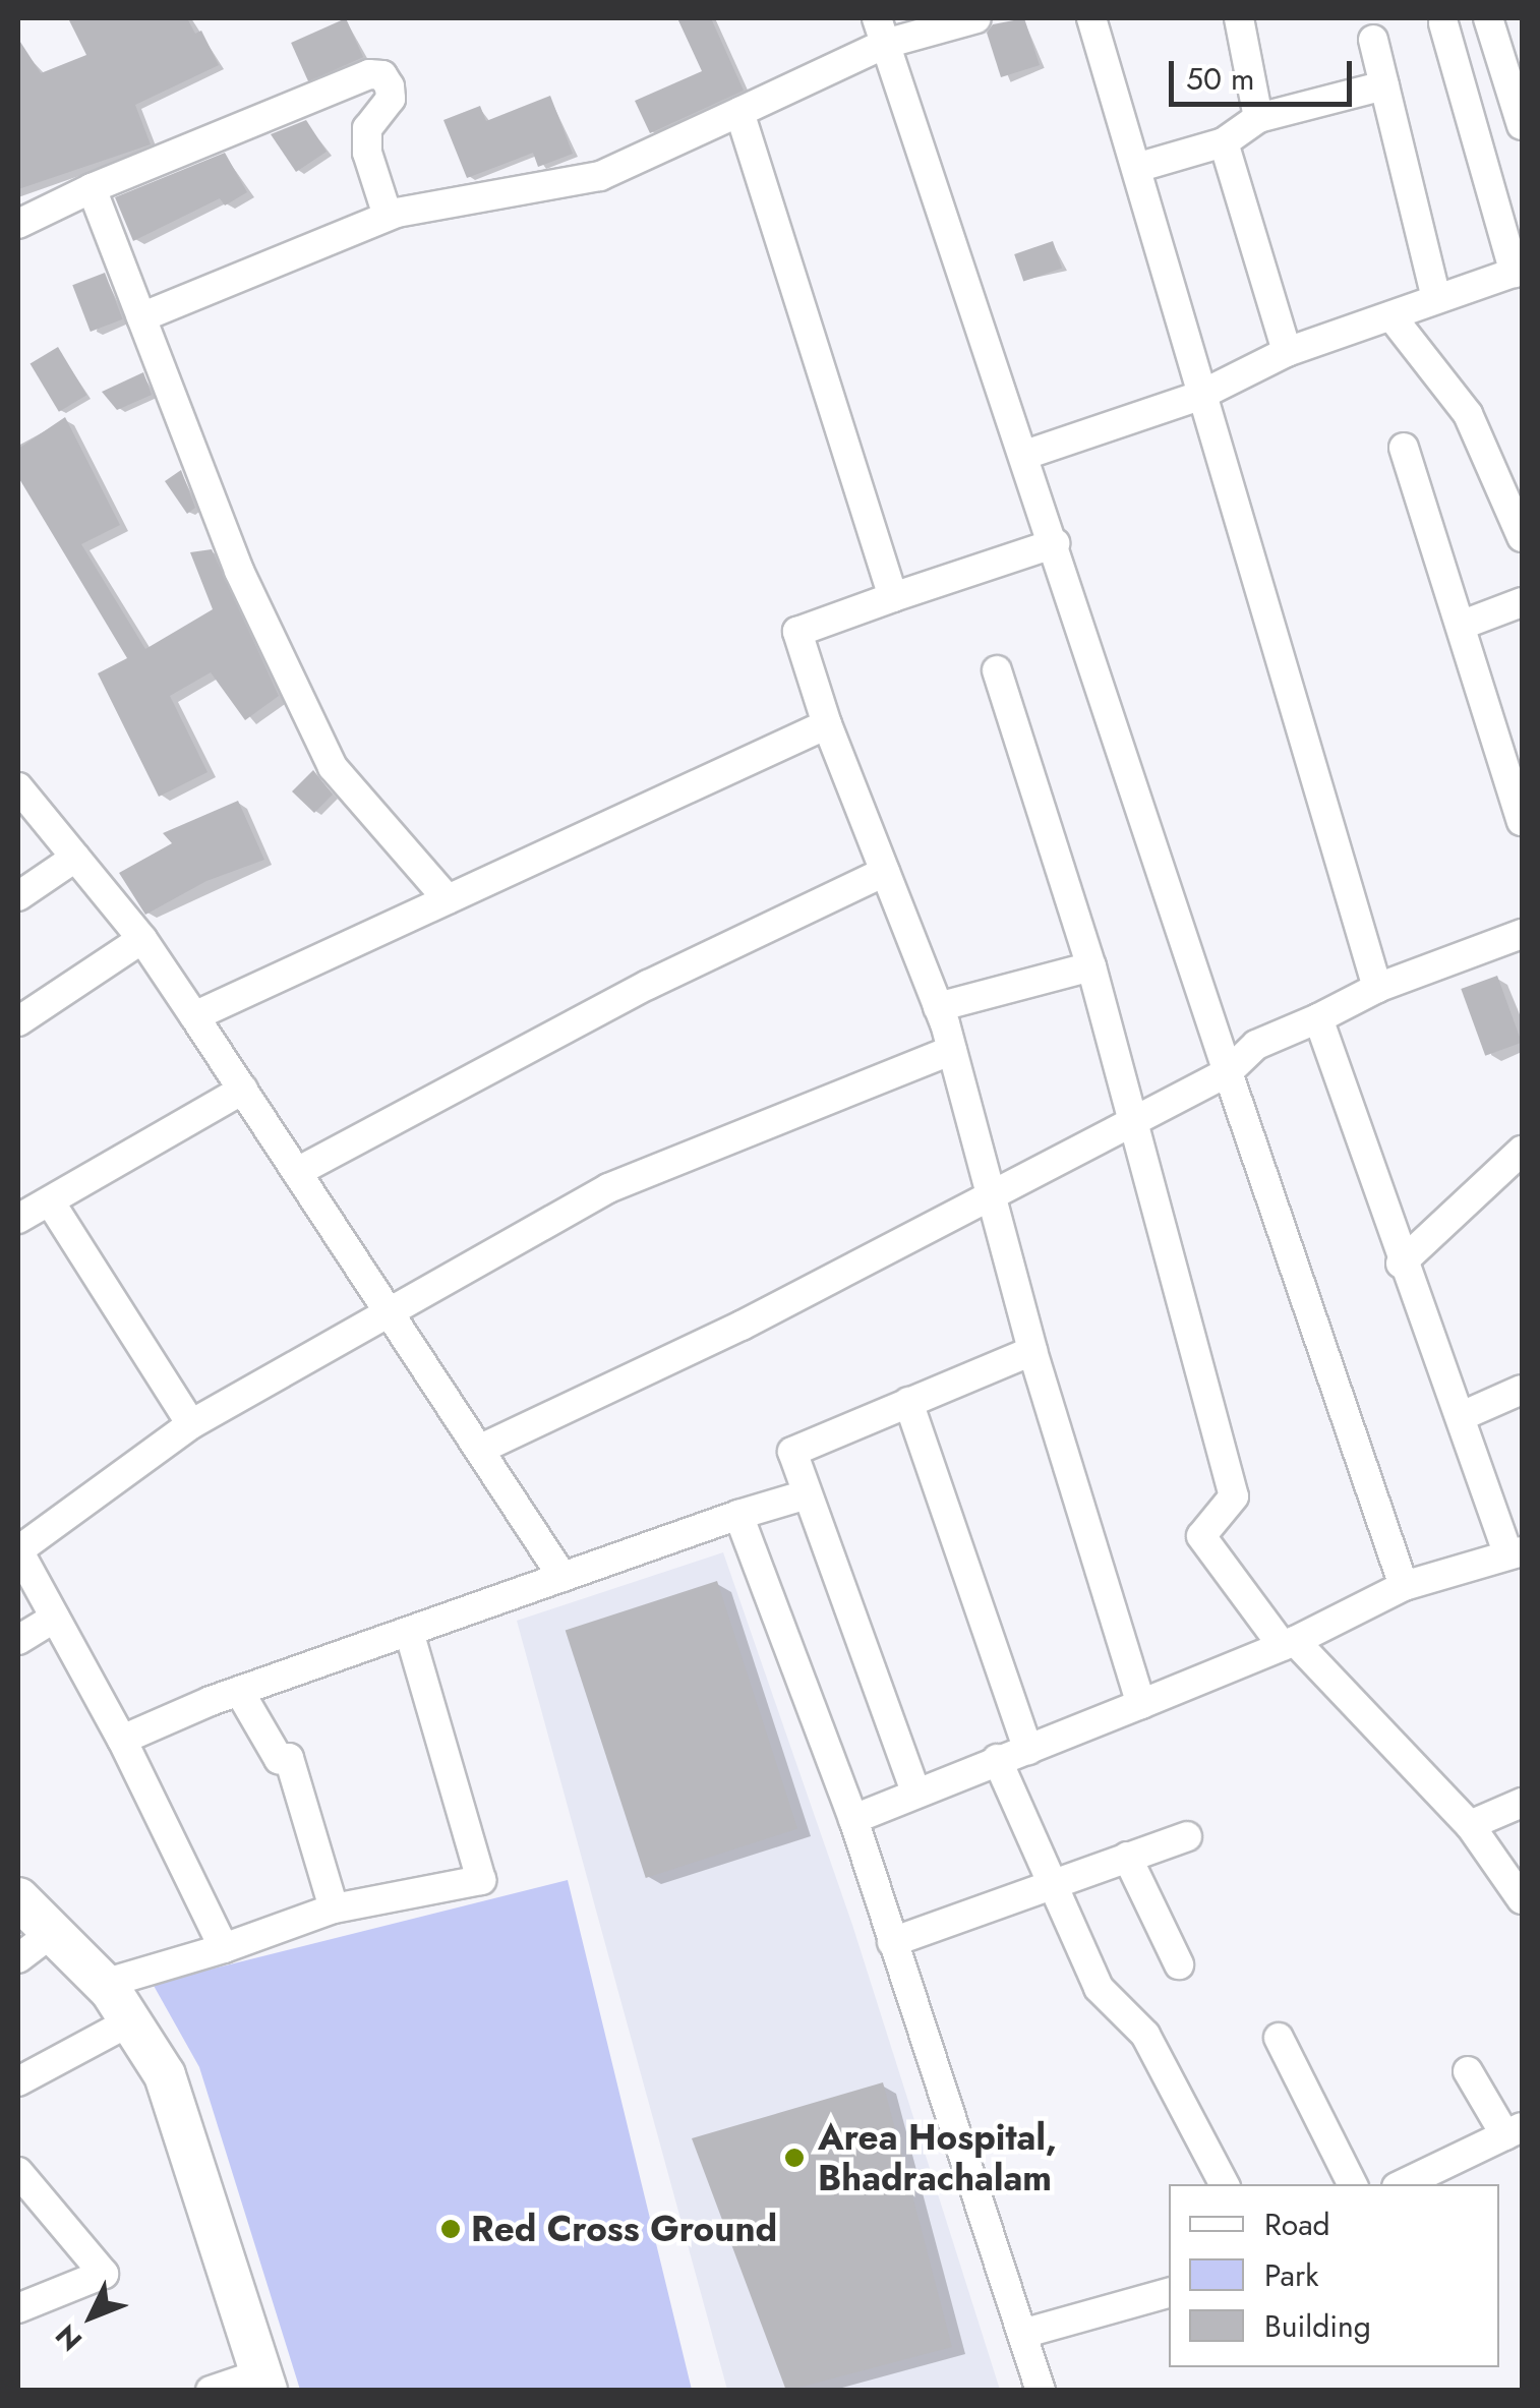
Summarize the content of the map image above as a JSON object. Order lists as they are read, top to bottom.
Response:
{
  "places": ["Area Hospital, Bhadrachalam", "Red Cross Ground"],
  "legend": ["Road", "Park", "Building"],
  "scale_bar": "50 m",
  "north": "bottom left"
}
